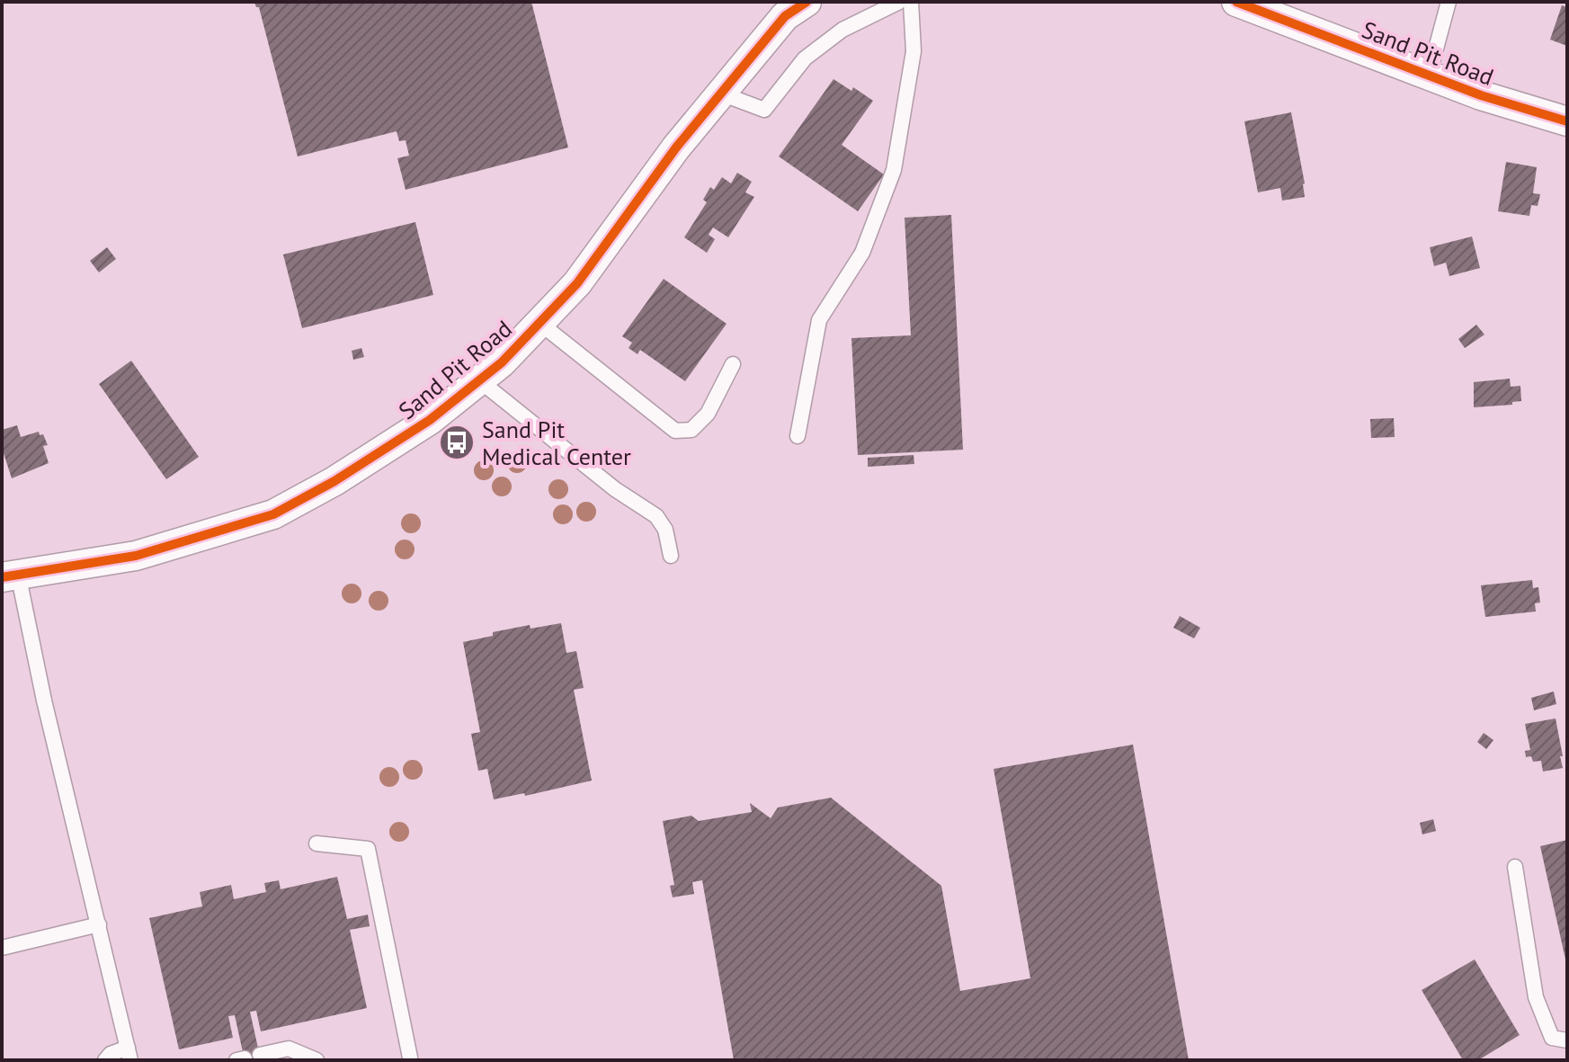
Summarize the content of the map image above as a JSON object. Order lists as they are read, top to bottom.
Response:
{
  "streets": {
    "street": ["Sand Pit Road"]
  },
  "places": {
    "bus stop": ["Sand Pit Medical Center"]
  }
}
